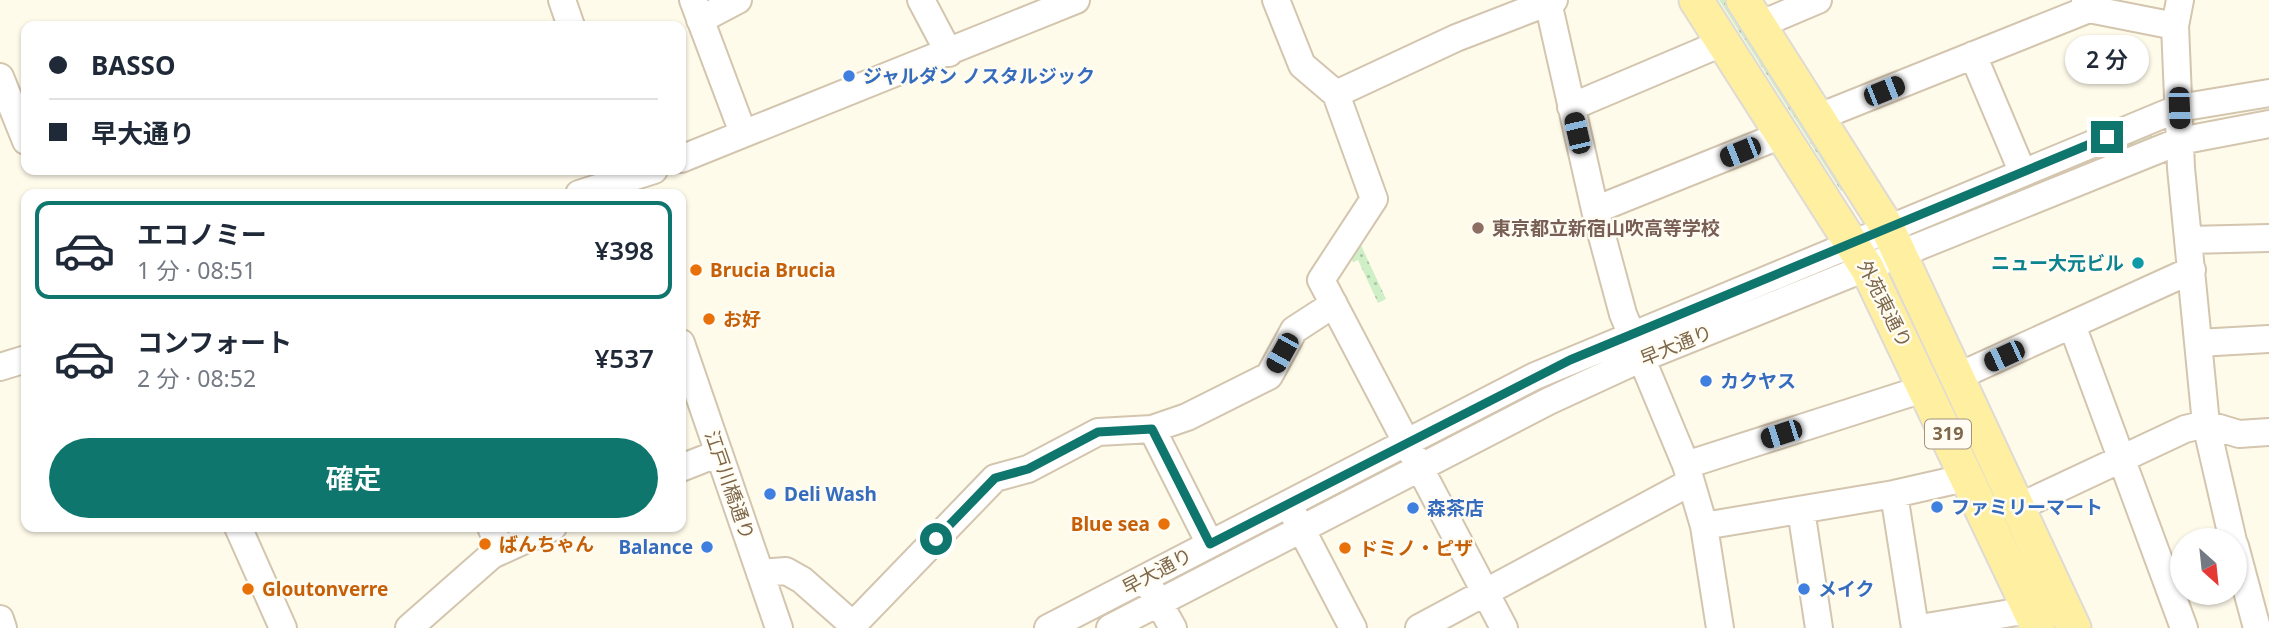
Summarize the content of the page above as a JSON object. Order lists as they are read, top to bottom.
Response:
{
  "streets": {
    "main road": ["外苑東通り", "319"],
    "street": ["早大通り", "江戸川橋通り"]
  },
  "crossings": [
    ["外苑東通り", "早大通り"]
  ],
  "places": [
    "ジャルダン ノスタルジック",
    "東京都立新宿山吹高等学校",
    "ニュー大元ビル",
    "Brucia Brucia",
    "お好",
    "カクヤス",
    "Deli Wash",
    "ファミリーマート",
    "森茶店",
    "Blue sea",
    "ばんちゃん",
    "Balance",
    "ドミノ・ピザ",
    "Gloutonverre",
    "メイク"
  ],
  "north": "bottom right",
  "page": {
    "banner": ["BASSO", "早大通り"],
    "bubble": "2 分",
    "list": [
      {
        "name": "エコノミー",
        "note": "1 分 · 08:51",
        "value": "¥398"
      },
      {
        "name": "コンフォート",
        "note": "2 分 · 08:52",
        "value": "¥537"
      }
    ],
    "buttons": "確定"
  }
}
